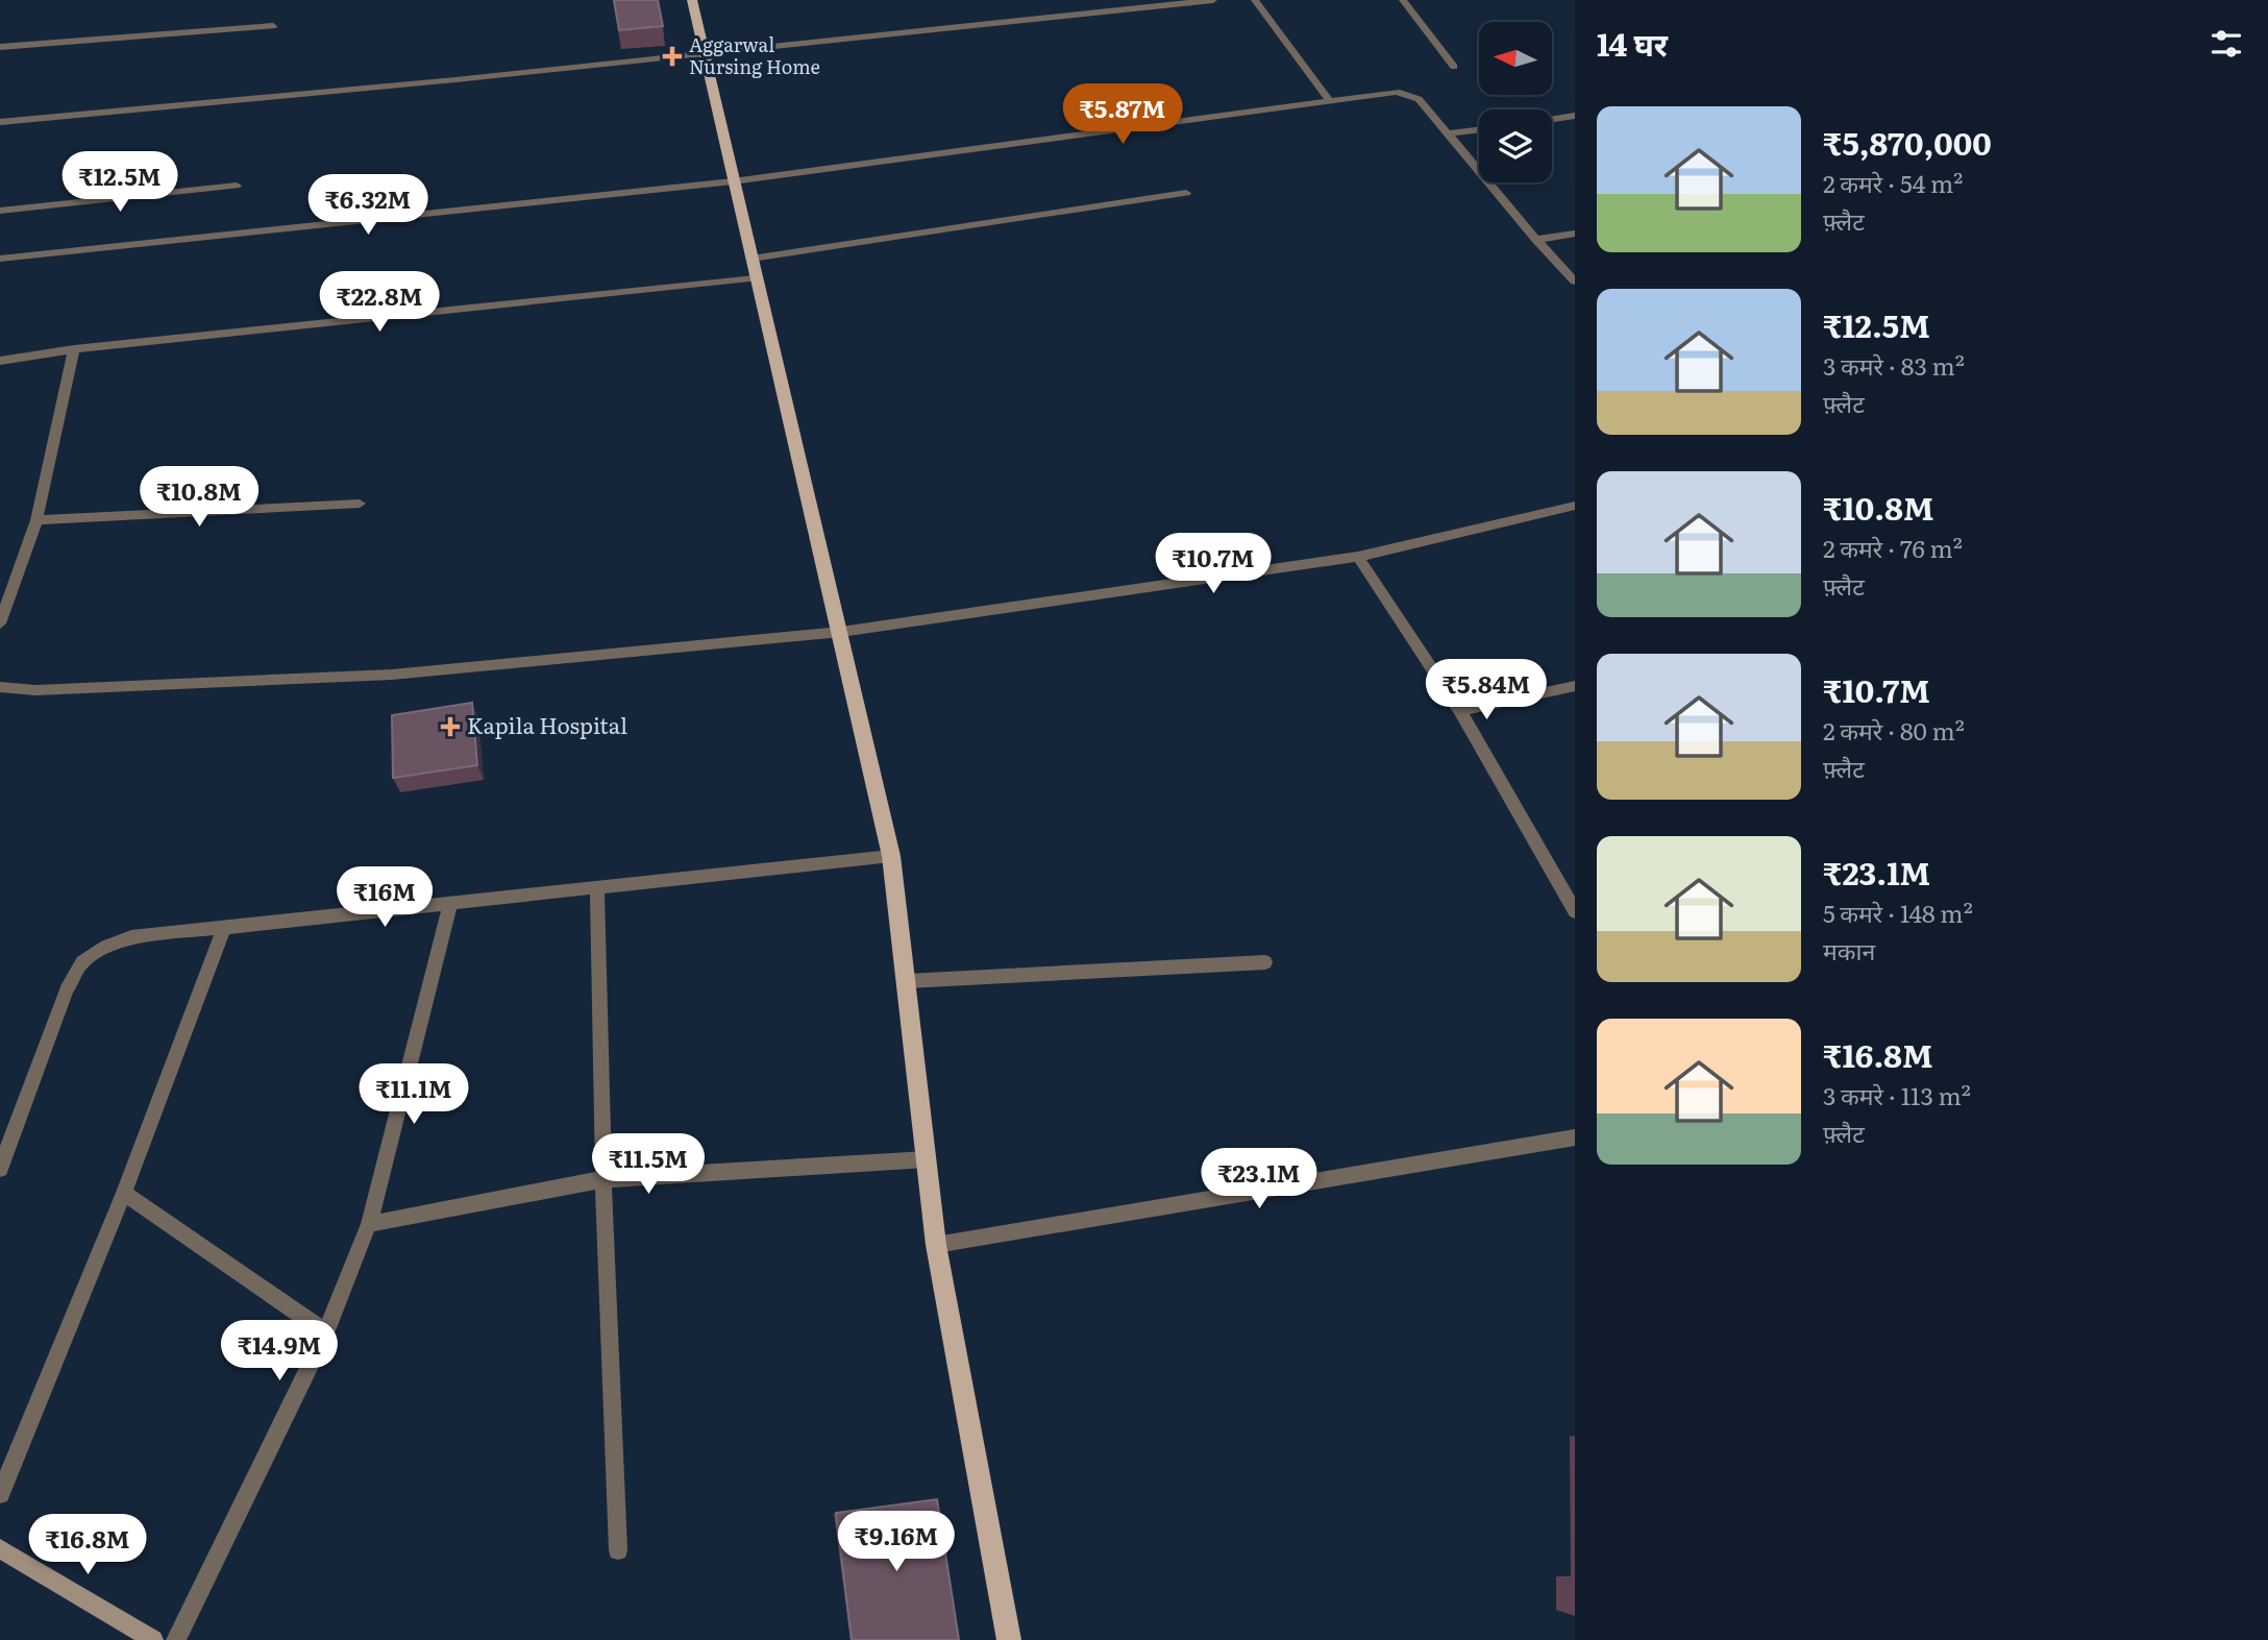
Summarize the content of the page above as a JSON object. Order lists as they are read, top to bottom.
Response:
{
  "places": {
    "health": ["Aggarwal Nursing Home", "Kapila Hospital"]
  },
  "north": "left",
  "page": {
    "heading": "14 घर",
    "price": [
      "₹5.87M",
      "₹12.5M",
      "₹6.32M",
      "₹22.8M",
      "₹10.8M",
      "₹10.7M",
      "₹5.84M",
      "₹16M",
      "₹11.1M",
      "₹11.5M",
      "₹23.1M",
      "₹14.9M",
      "₹9.16M",
      "₹16.8M"
    ],
    "list": [
      {
        "name": "₹5,870,000",
        "note": "2 कमरे · 54 m² · फ़्लैट"
      },
      {
        "name": "₹12.5M",
        "note": "3 कमरे · 83 m² · फ़्लैट"
      },
      {
        "name": "₹10.8M",
        "note": "2 कमरे · 76 m² · फ़्लैट"
      },
      {
        "name": "₹10.7M",
        "note": "2 कमरे · 80 m² · फ़्लैट"
      },
      {
        "name": "₹23.1M",
        "note": "5 कमरे · 148 m² · मकान"
      },
      {
        "name": "₹16.8M",
        "note": "3 कमरे · 113 m² · फ़्लैट"
      }
    ]
  }
}
